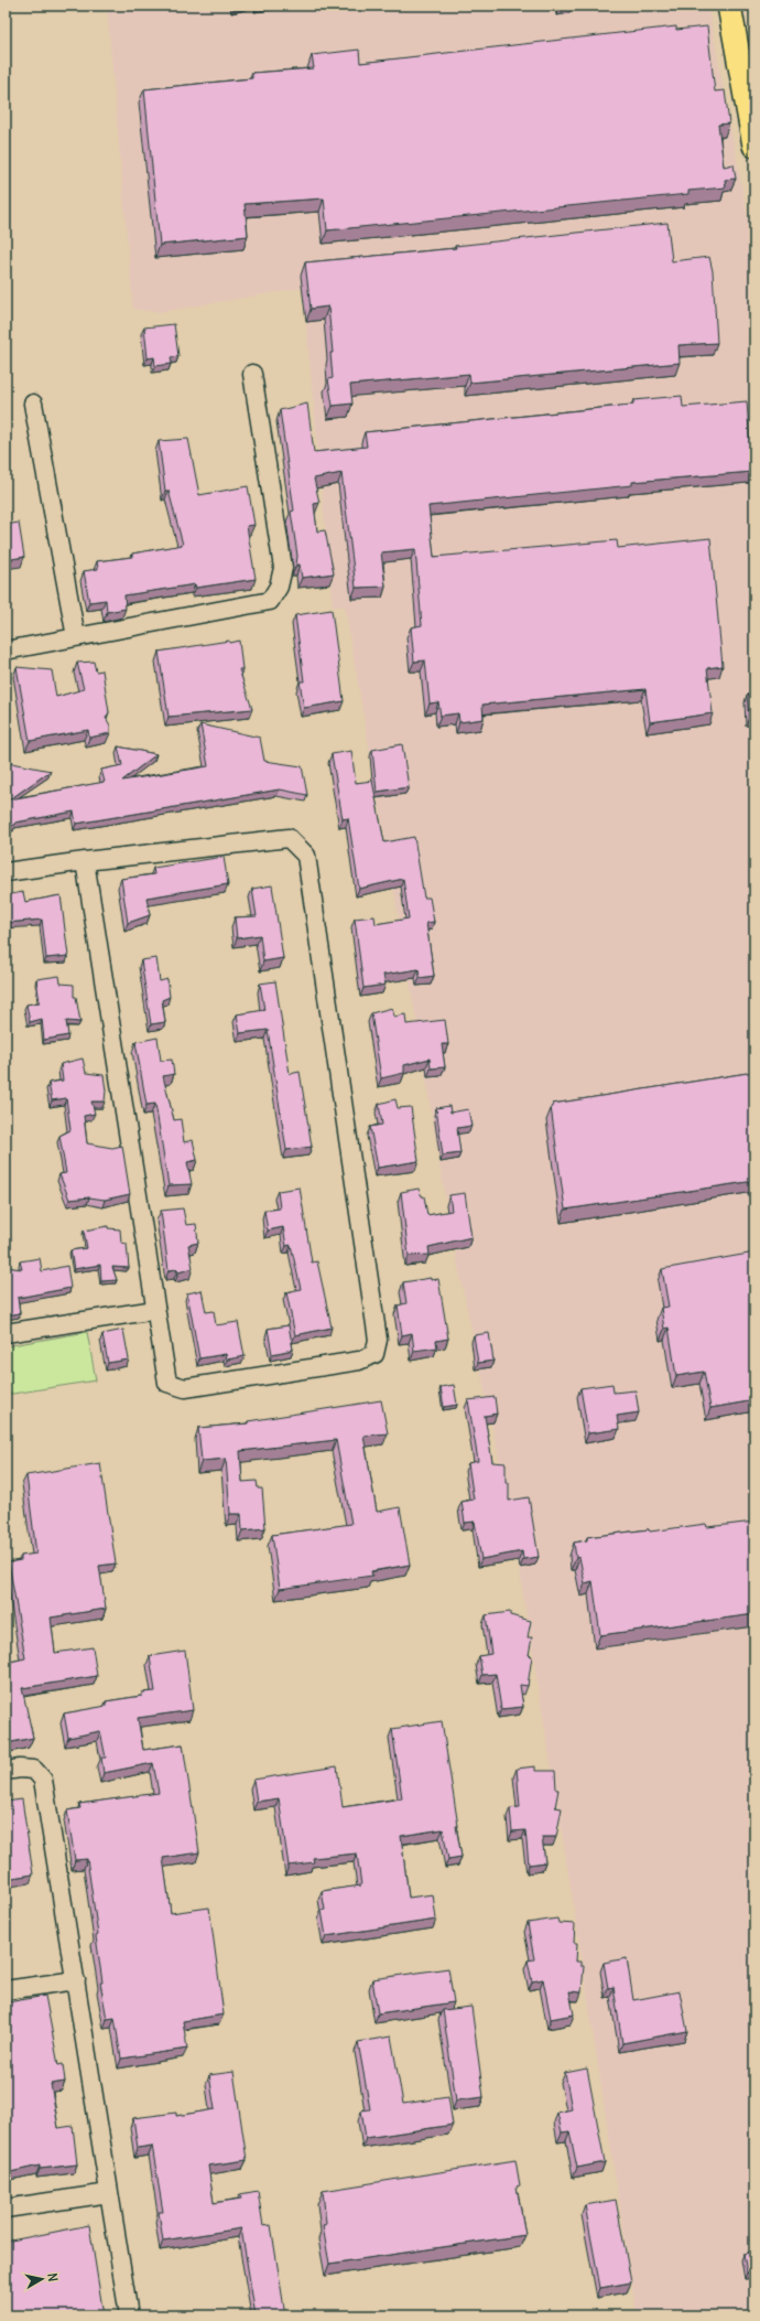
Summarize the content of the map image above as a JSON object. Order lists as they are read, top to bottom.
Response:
{
  "north": "right"
}
